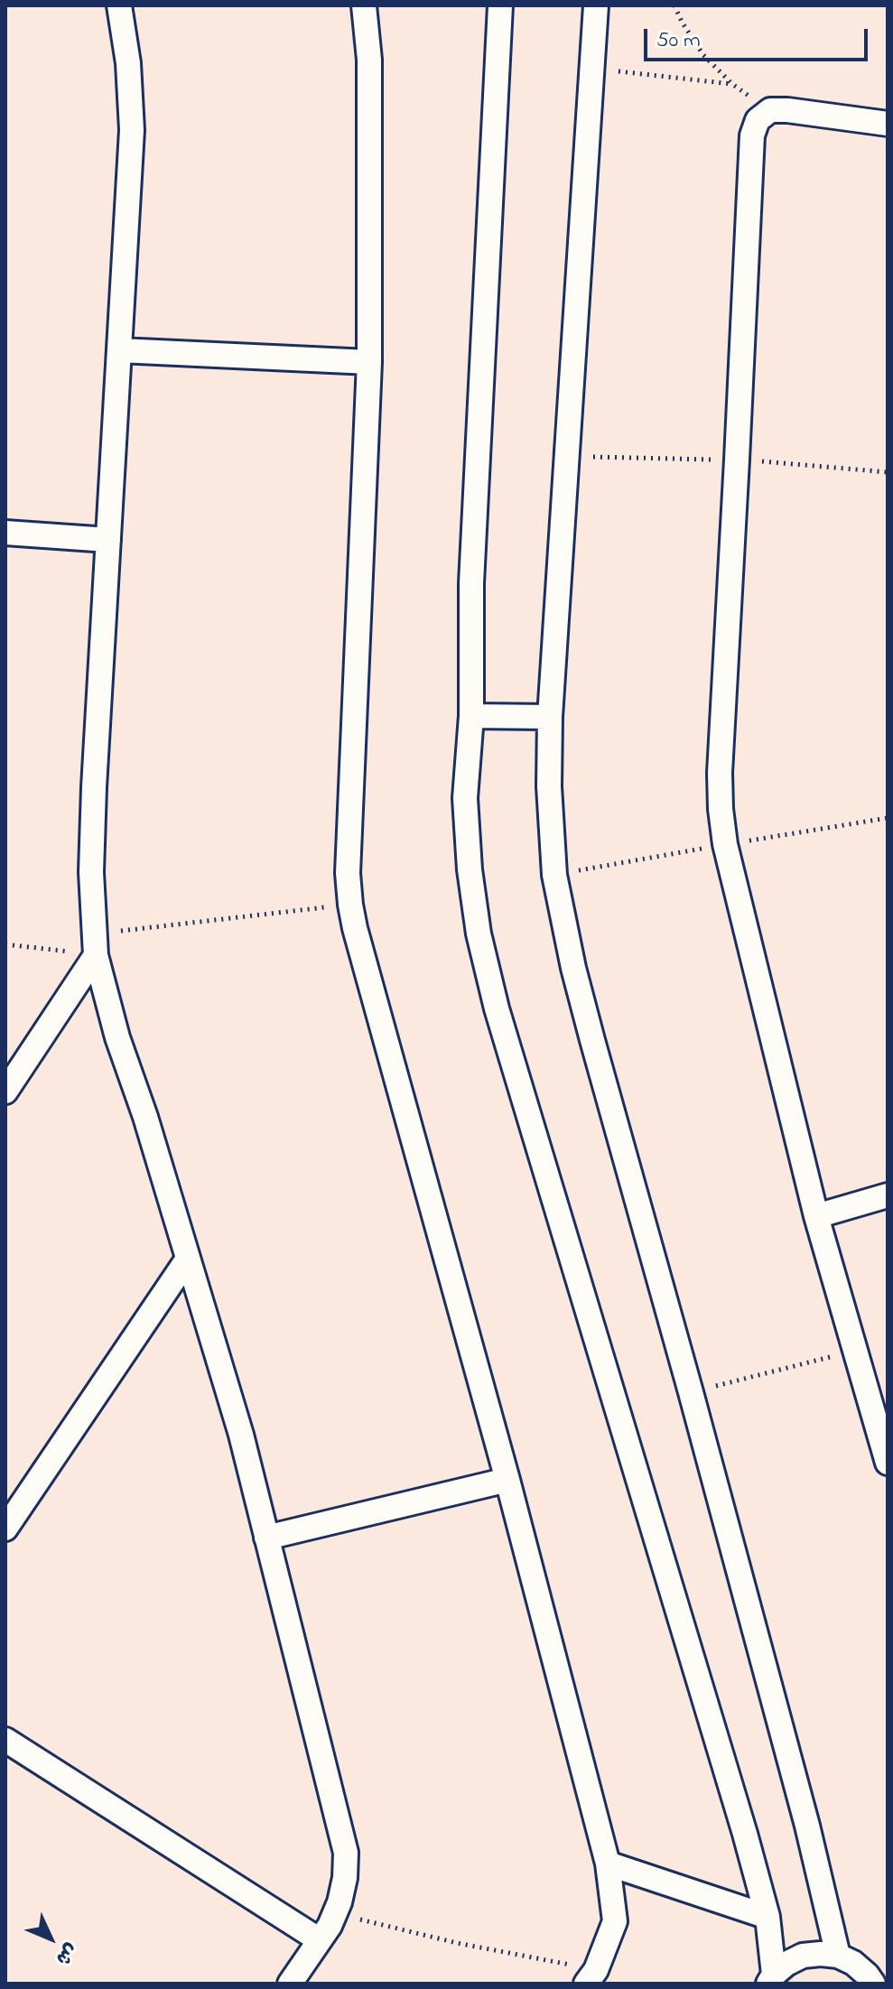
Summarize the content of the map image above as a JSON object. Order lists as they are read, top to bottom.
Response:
{
  "scale_bar": "50 m",
  "north": "bottom right"
}
